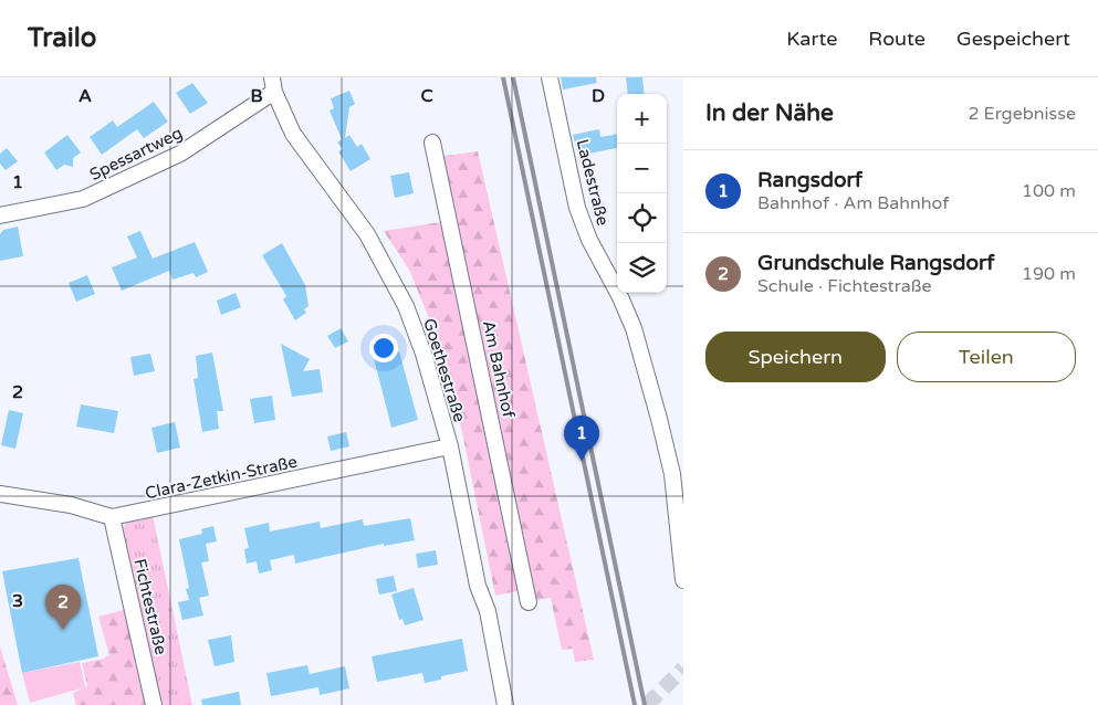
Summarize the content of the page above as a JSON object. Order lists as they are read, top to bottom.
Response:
{
  "streets": {
    "street": [
      "Spessartweg",
      "Ladestraße",
      "Am Bahnhof",
      "Goethestraße",
      "Clara-Zetkin-Straße",
      "Fichtestraße"
    ]
  },
  "crossings": [
    ["Spessartweg", "Goethestraße"],
    ["Goethestraße", "Clara-Zetkin-Straße"],
    ["Clara-Zetkin-Straße", "Fichtestraße"]
  ],
  "page": {
    "header": "Trailo",
    "nav": ["Karte", "Route", "Gespeichert"],
    "heading": ["In der Nähe", "2 Ergebnisse"],
    "map_buttons": ["+", "−"],
    "list": [
      {
        "mark": "1",
        "name": "Rangsdorf",
        "note": "Bahnhof · Am Bahnhof",
        "value": "100 m"
      },
      {
        "mark": "2",
        "name": "Grundschule Rangsdorf",
        "note": "Schule · Fichtestraße",
        "value": "190 m"
      }
    ],
    "buttons": ["Speichern", "Teilen"],
    "pins": ["1", "2"]
  },
  "grid": {
    "columns": [
      "A",
      "B",
      "C",
      "D"
    ],
    "rows": ["1", "2", "3"]
  }
}
